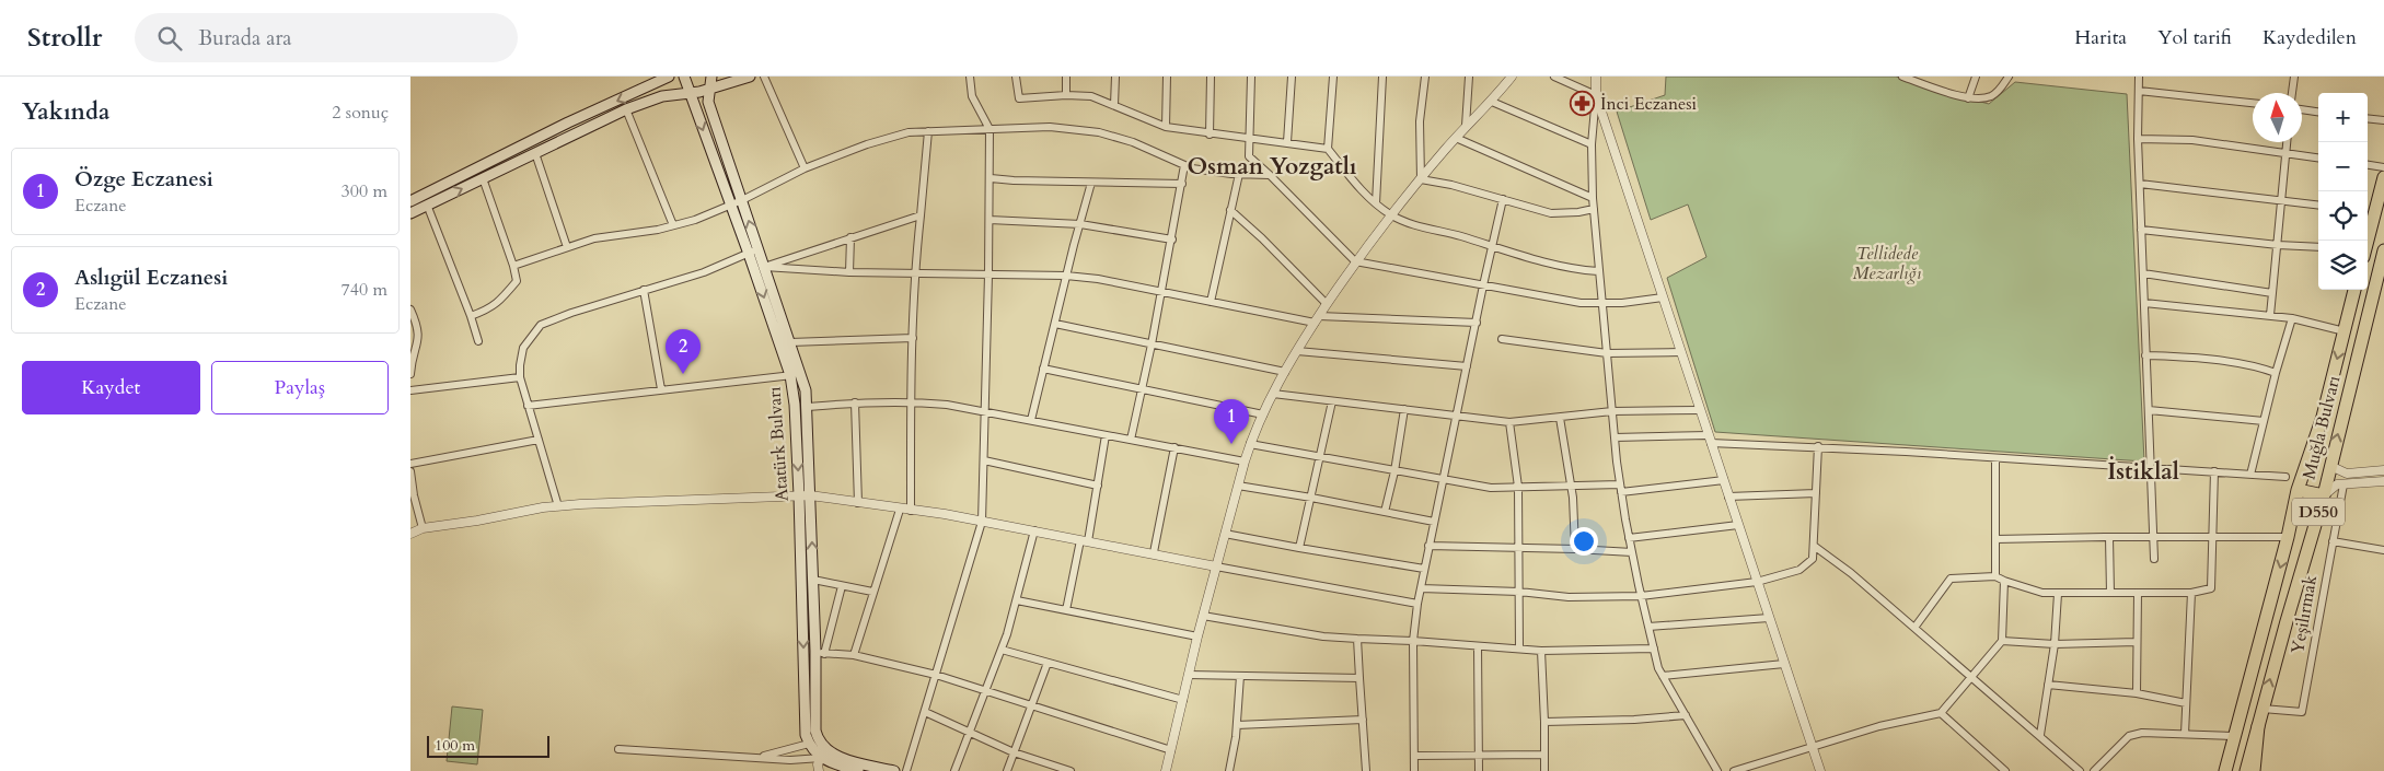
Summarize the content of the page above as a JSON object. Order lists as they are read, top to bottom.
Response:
{
  "streets": {
    "highway": ["Muğla Bulvarı", "D550"],
    "main road": ["Atatürk Bulvarı"],
    "street": ["Yeşilırmak"]
  },
  "crossings": [
    ["Muğla Bulvarı", "Yeşilırmak"]
  ],
  "districts": ["Osman Yozgatlı", "İstiklal"],
  "parks": ["Tellidede Mezarlığı"],
  "places": {
    "pharmacy": ["İnci Eczanesi"]
  },
  "scale_bar": "100 m",
  "north": "top",
  "page": {
    "header": "Strollr",
    "search": "Burada ara",
    "nav": ["Harita", "Yol tarifi", "Kaydedilen"],
    "heading": ["Yakında", "2 sonuç"],
    "map_buttons": ["+", "−"],
    "list": [
      {
        "mark": "1",
        "name": "Özge Eczanesi",
        "note": "Eczane",
        "value": "300 m"
      },
      {
        "mark": "2",
        "name": "Aslıgül Eczanesi",
        "note": "Eczane",
        "value": "740 m"
      }
    ],
    "pins": ["2", "1"],
    "buttons": ["Kaydet", "Paylaş"],
    "scale": "100 m"
  }
}
